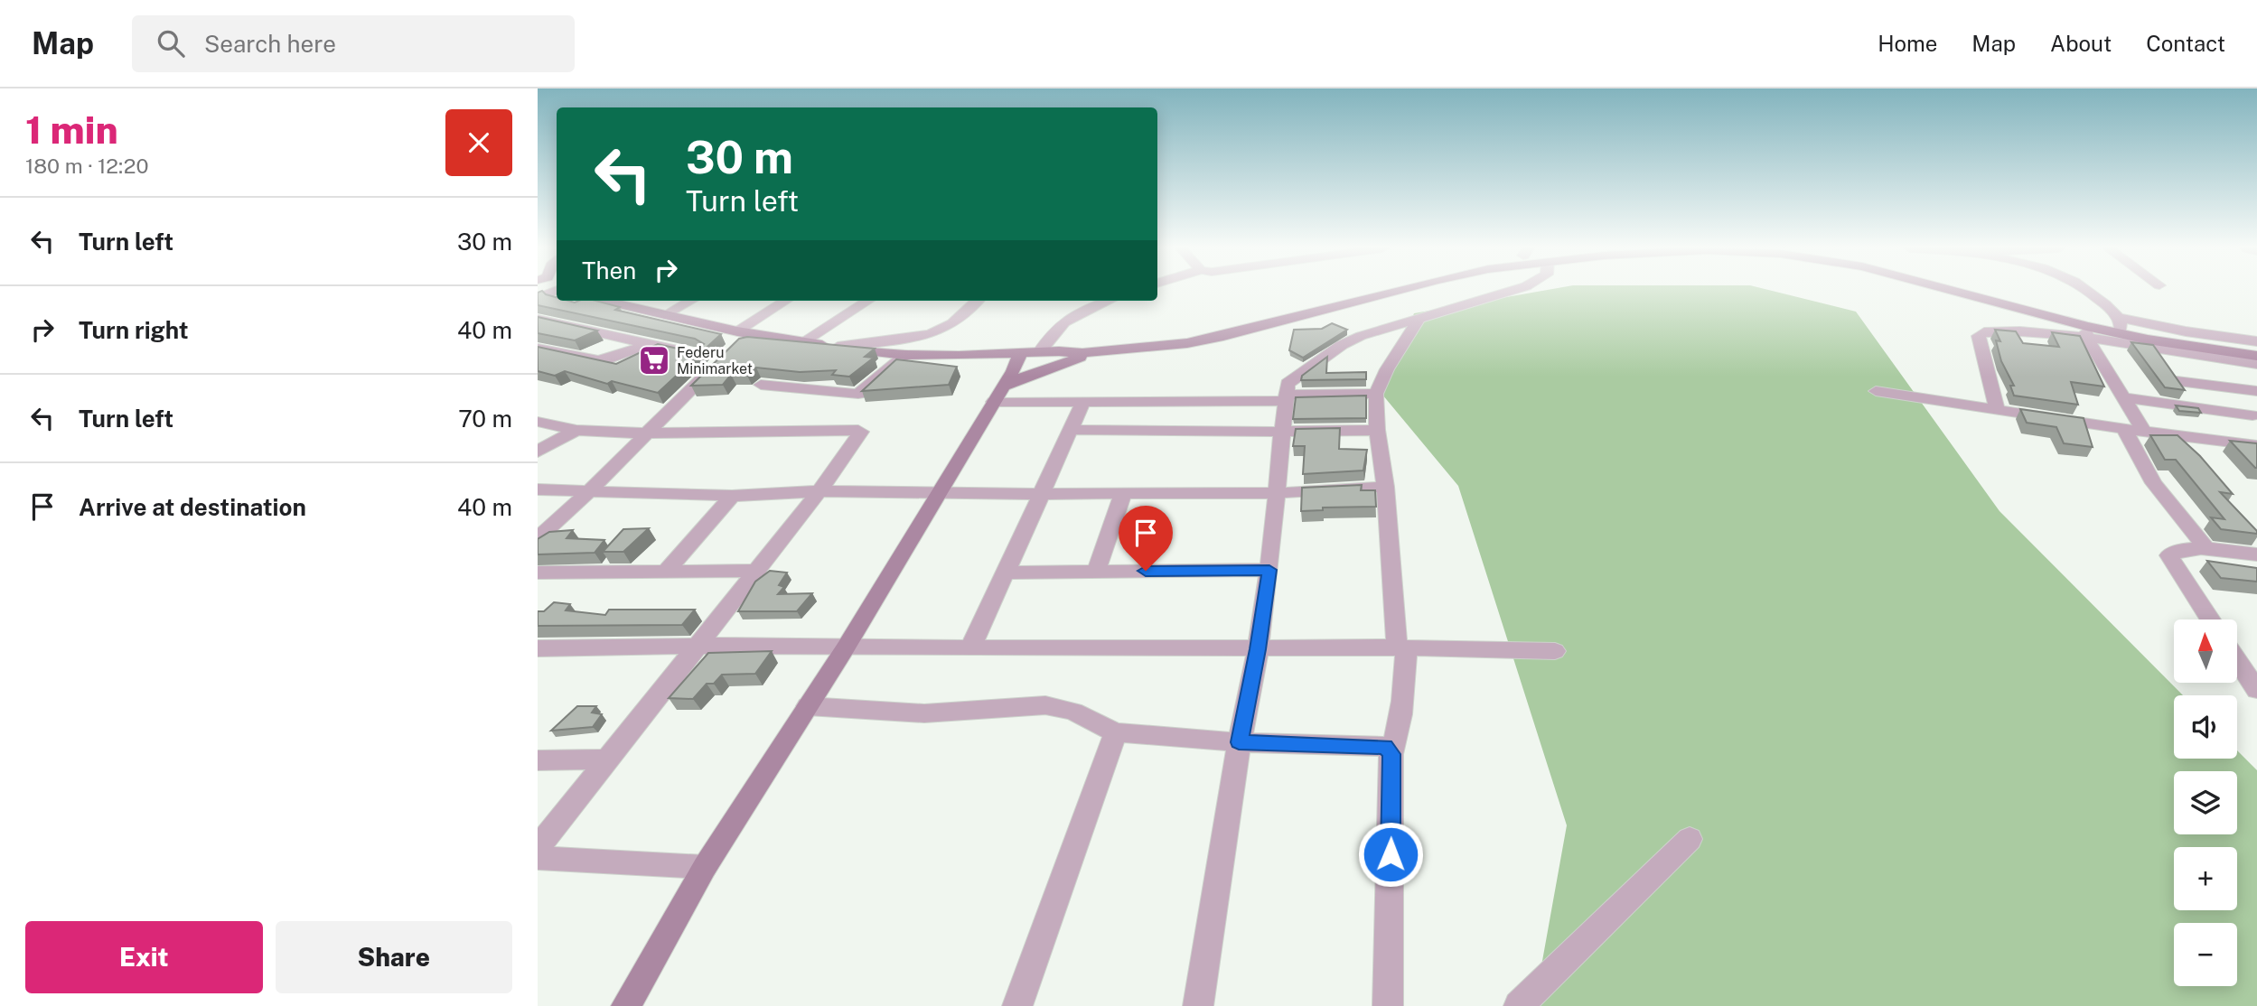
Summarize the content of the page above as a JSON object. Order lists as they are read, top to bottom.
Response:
{
  "places": {
    "supermarket": ["Federu Minimarket"]
  },
  "north": "top",
  "page": {
    "header": "Map",
    "search": "Search here",
    "nav": [
      "Home",
      "Map",
      "About",
      "Contact"
    ],
    "heading": ["1 min", "180 m · 12:20"],
    "turn": ["30 m", "Turn left"],
    "list": [
      {
        "name": "Turn left",
        "value": "30 m"
      },
      {
        "name": "Turn right",
        "value": "40 m"
      },
      {
        "name": "Turn left",
        "value": "70 m"
      },
      {
        "name": "Arrive at destination",
        "value": "40 m"
      }
    ],
    "then": "Then",
    "map_buttons": ["+", "−"],
    "buttons": ["Exit", "Share"]
  }
}
